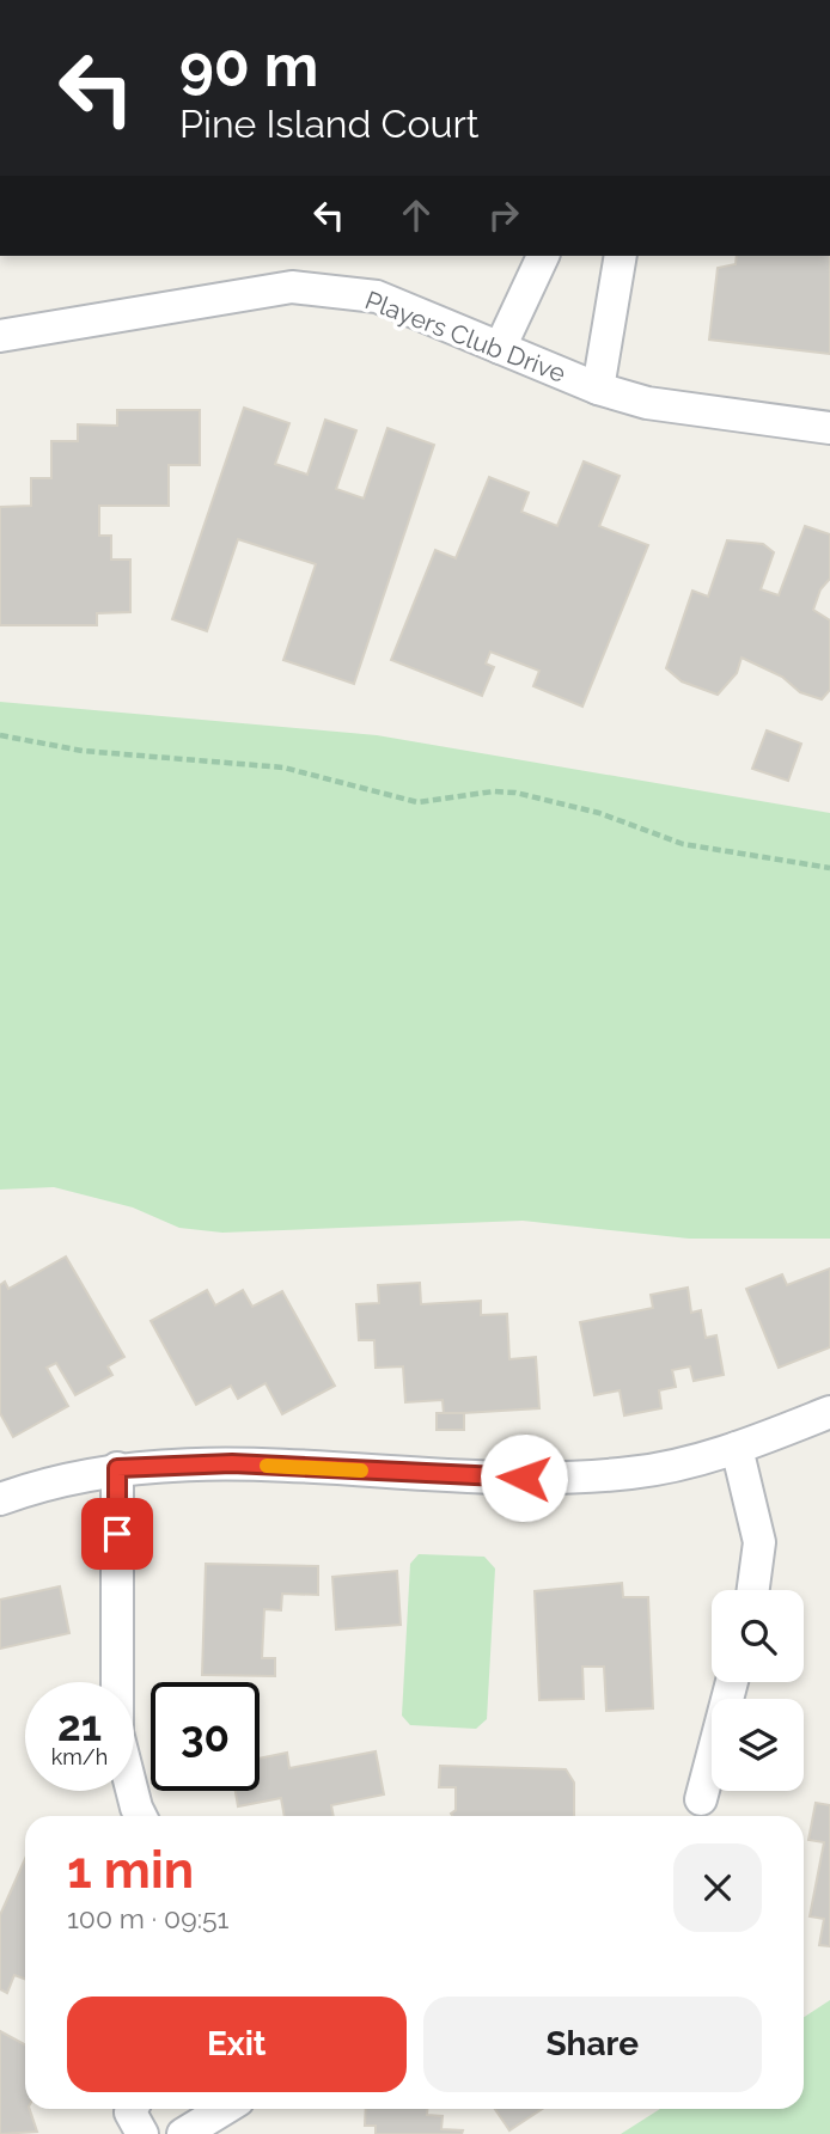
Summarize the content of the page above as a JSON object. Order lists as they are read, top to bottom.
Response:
{
  "streets": {
    "street": ["Players Club Drive"]
  },
  "page": {
    "turn": ["90 m", "Pine Island Court"],
    "speed": "21 km/h",
    "limit": "30",
    "heading": ["1 min", "100 m · 09:51"],
    "buttons": ["Exit", "Share"]
  }
}
